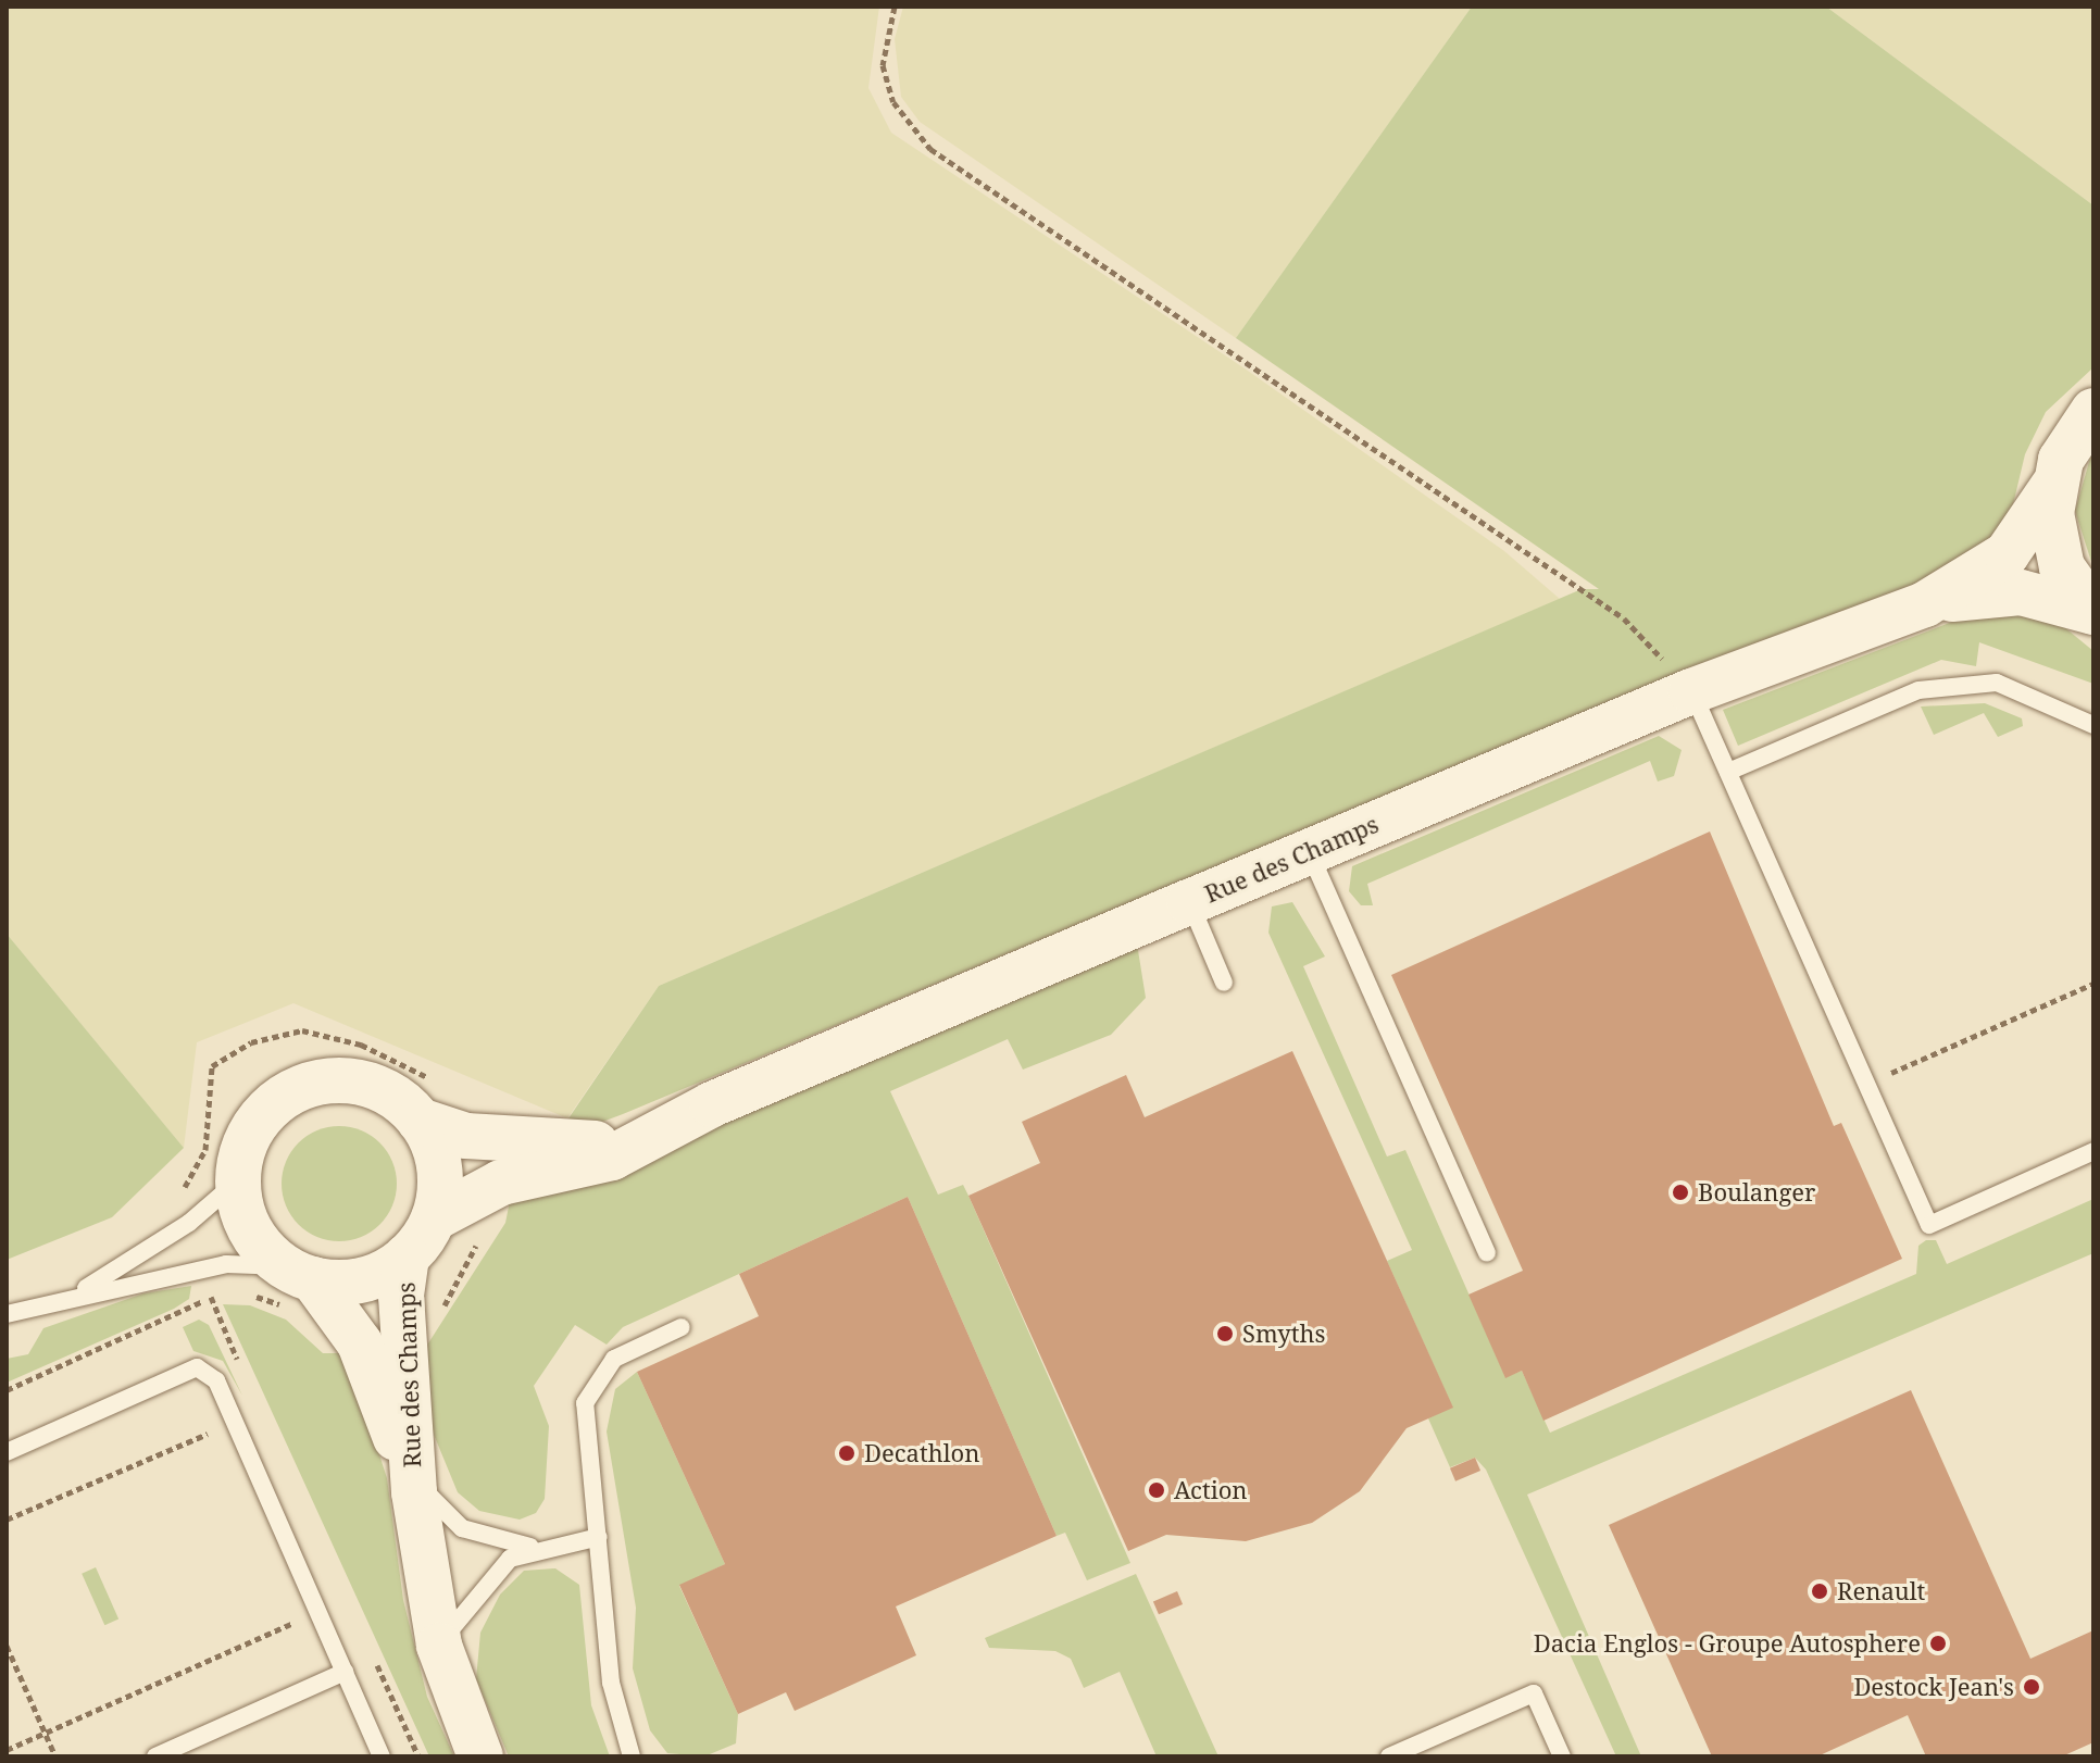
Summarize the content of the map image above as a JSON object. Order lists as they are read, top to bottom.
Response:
{
  "streets": {
    "street": ["Rue des Champs"]
  },
  "places": [
    "Boulanger",
    "Smyths",
    "Decathlon",
    "Action",
    "Renault",
    "Dacia Englos - Groupe Autosphere",
    "Destock Jean's"
  ]
}
